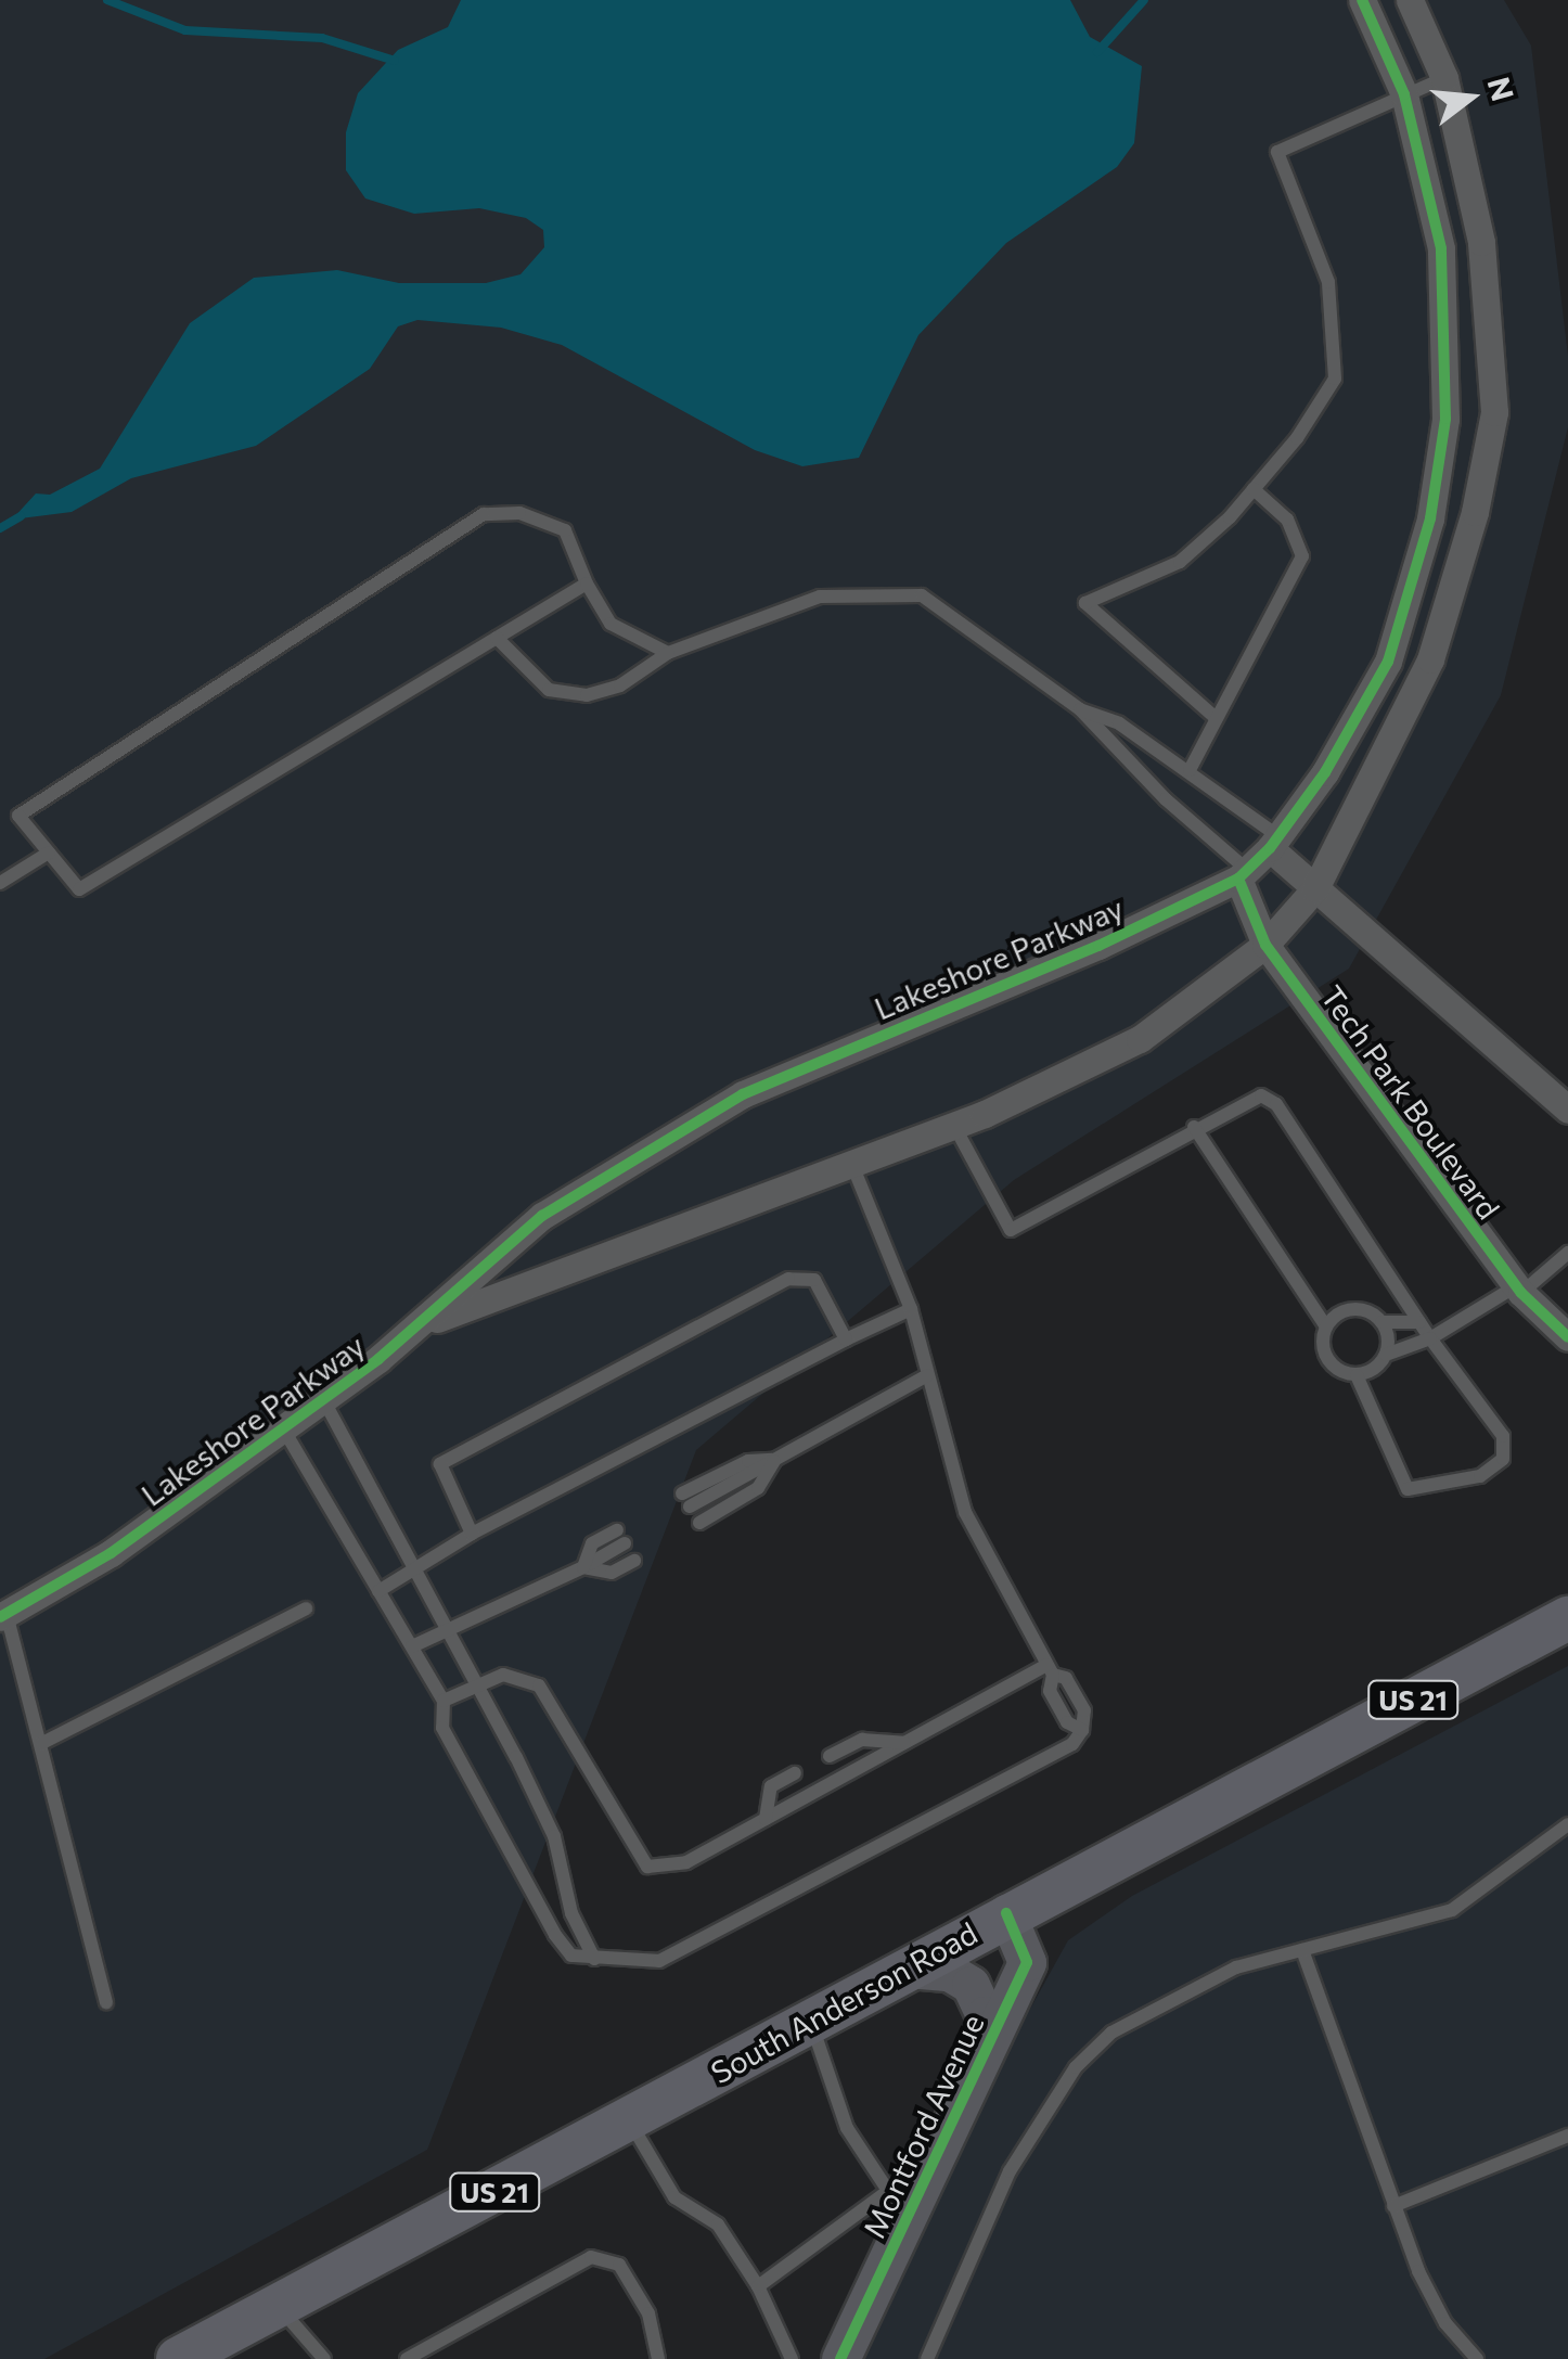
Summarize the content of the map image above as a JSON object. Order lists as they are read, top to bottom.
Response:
{
  "streets": {
    "main road": ["US 21", "South Anderson Road"],
    "street": ["Lakeshore Parkway", "Tech Park Boulevard", "Montford Avenue"]
  },
  "crossings": [
    ["Lakeshore Parkway", "Tech Park Boulevard"],
    ["South Anderson Road", "Montford Avenue"]
  ],
  "north": "right"
}
